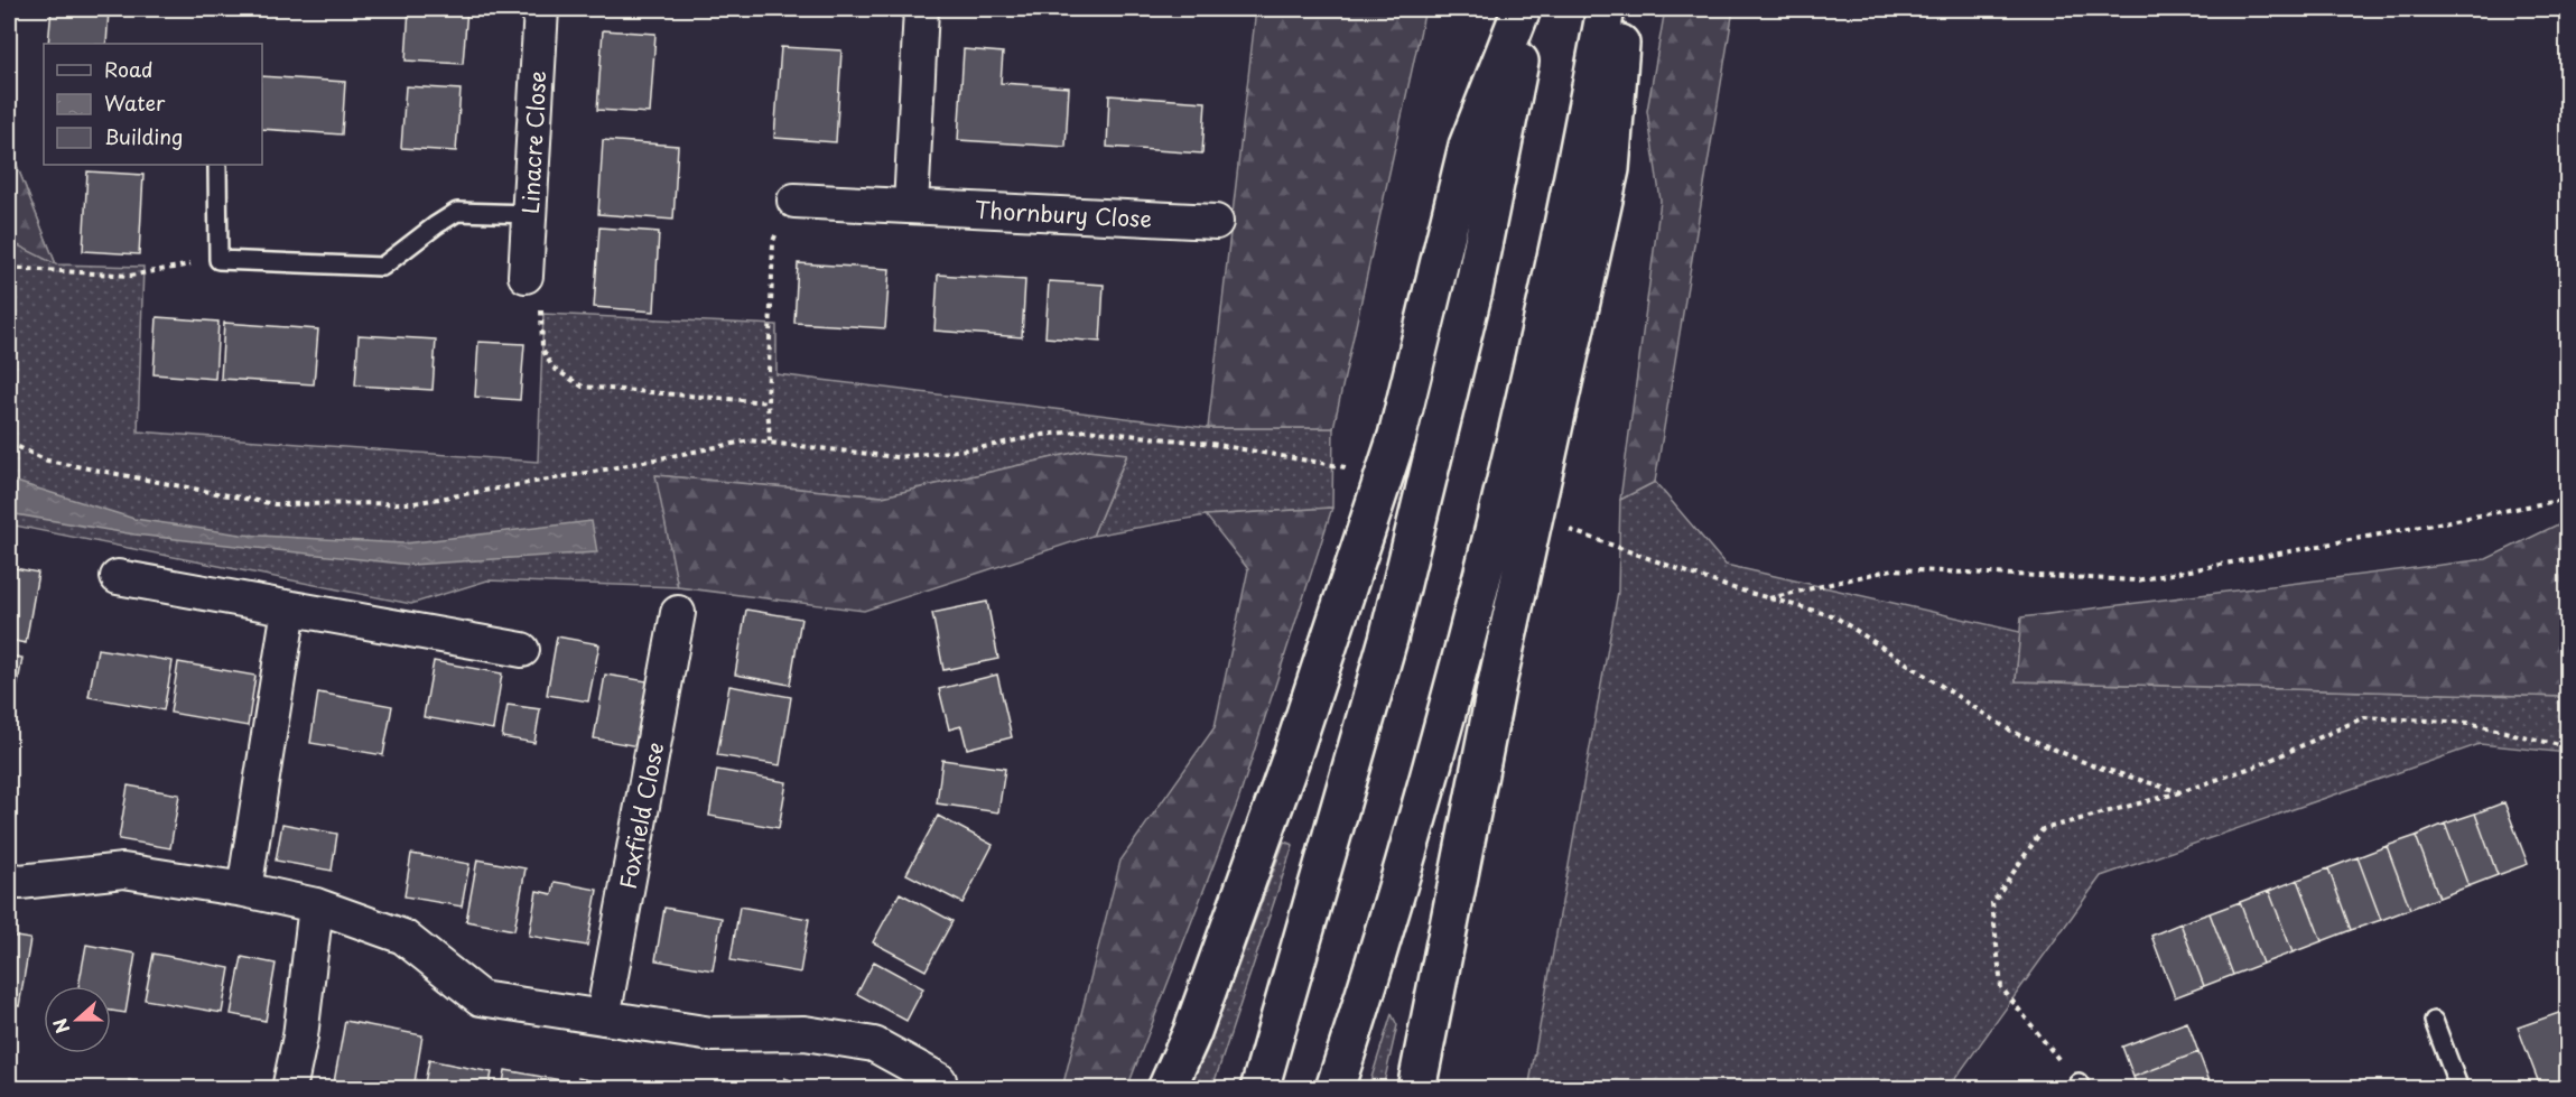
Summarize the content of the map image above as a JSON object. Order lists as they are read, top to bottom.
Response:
{
  "streets": {
    "street": ["Linacre Close", "Thornbury Close", "Foxfield Close"]
  },
  "legend": ["Road", "Water", "Building"],
  "north": "left"
}
